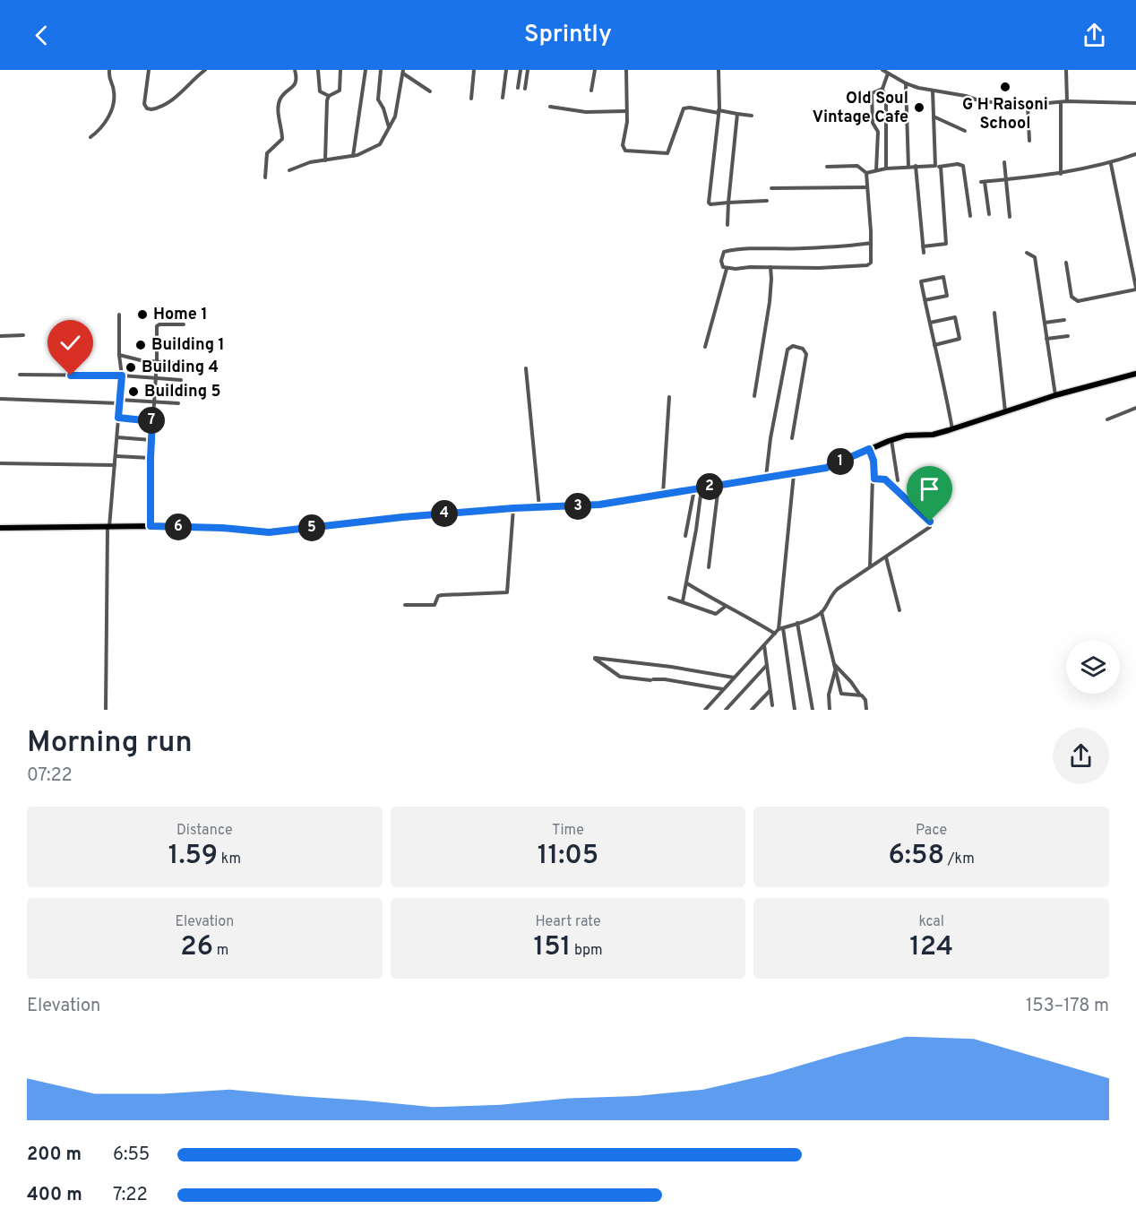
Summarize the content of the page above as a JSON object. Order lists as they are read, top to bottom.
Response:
{
  "places": [
    "G H Raisoni School",
    "Old Soul Vintage Cafe",
    "Home 1",
    "Building 1",
    "Building 4",
    "Building 5"
  ],
  "page": {
    "header": "Sprintly",
    "pins": [
      "7",
      "1",
      "2",
      "3",
      "4",
      "6",
      "5"
    ],
    "heading": ["Morning run", "07:22"],
    "stats": [
      ["Distance", "1.59 km"],
      ["Time", "11:05"],
      ["Pace", "6:58 /km"],
      ["Elevation", "26 m"],
      ["Heart rate", "151 bpm"],
      ["kcal", "124"]
    ],
    "chart": ["Elevation", "153–178 m"],
    "list": [
      {
        "name": "200 m",
        "note": "6:55"
      },
      {
        "name": "400 m",
        "note": "7:22"
      }
    ]
  }
}
